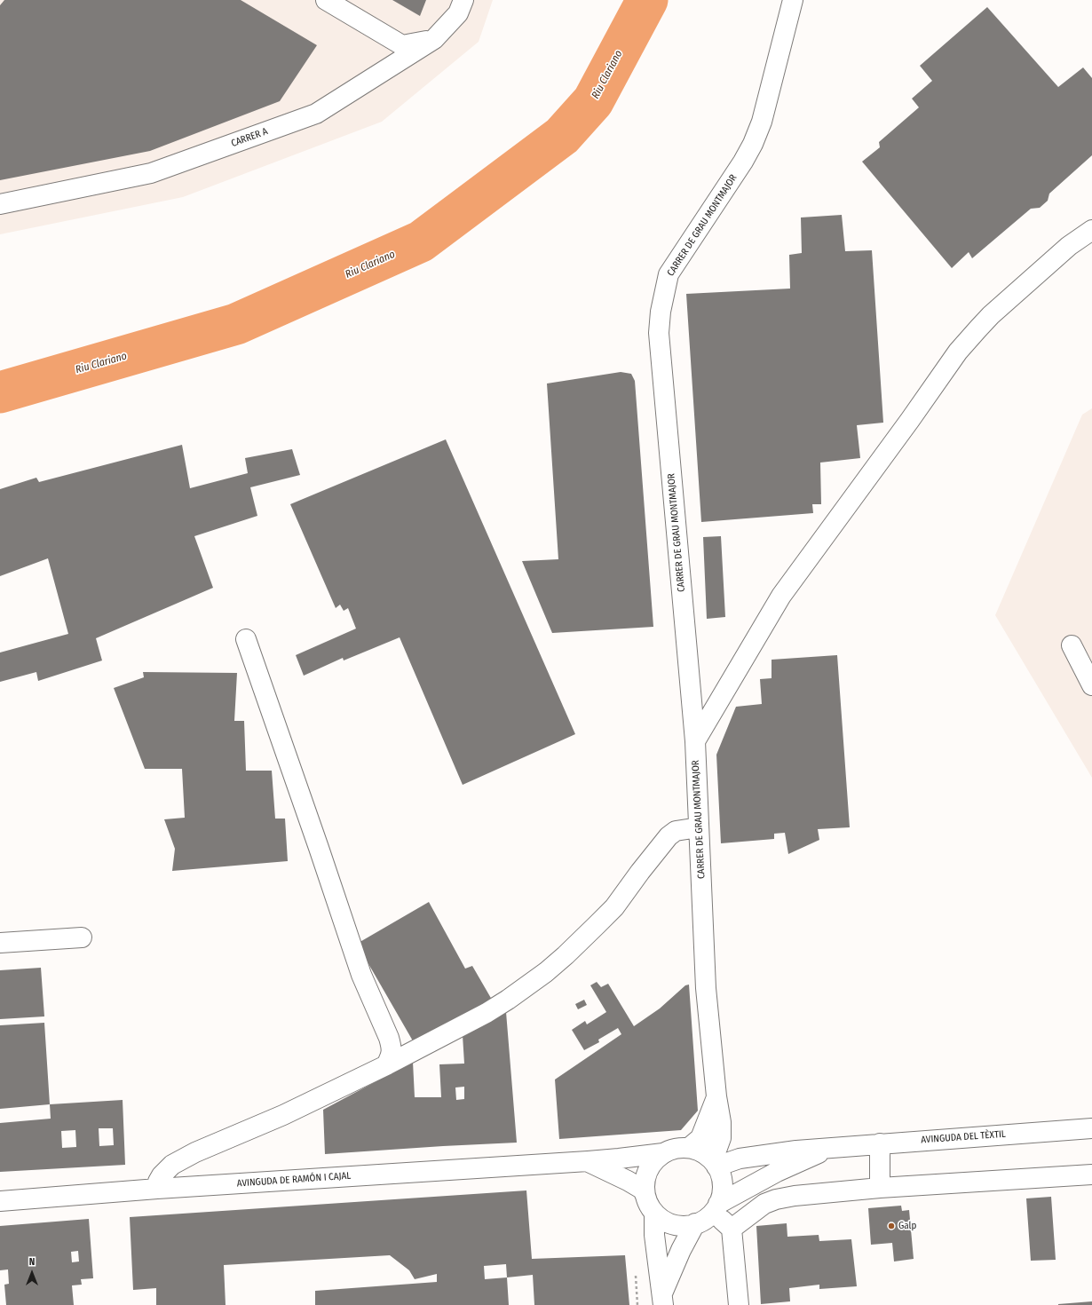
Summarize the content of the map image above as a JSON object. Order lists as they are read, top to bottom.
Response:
{
  "streets": {
    "street": [
      "CARRER A",
      "CARRER DE GRAU MONTMAJOR",
      "AVINGUDA DEL TÈXTIL",
      "AVINGUDA DE RAMÓN I CAJAL"
    ]
  },
  "crossings": [
    ["CARRER DE GRAU MONTMAJOR", "AVINGUDA DEL TÈXTIL"],
    ["CARRER DE GRAU MONTMAJOR", "AVINGUDA DE RAMÓN I CAJAL"],
    ["AVINGUDA DEL TÈXTIL", "AVINGUDA DE RAMÓN I CAJAL"]
  ],
  "water": ["Riu Clariano"],
  "places": ["Galp"],
  "north": "top"
}
